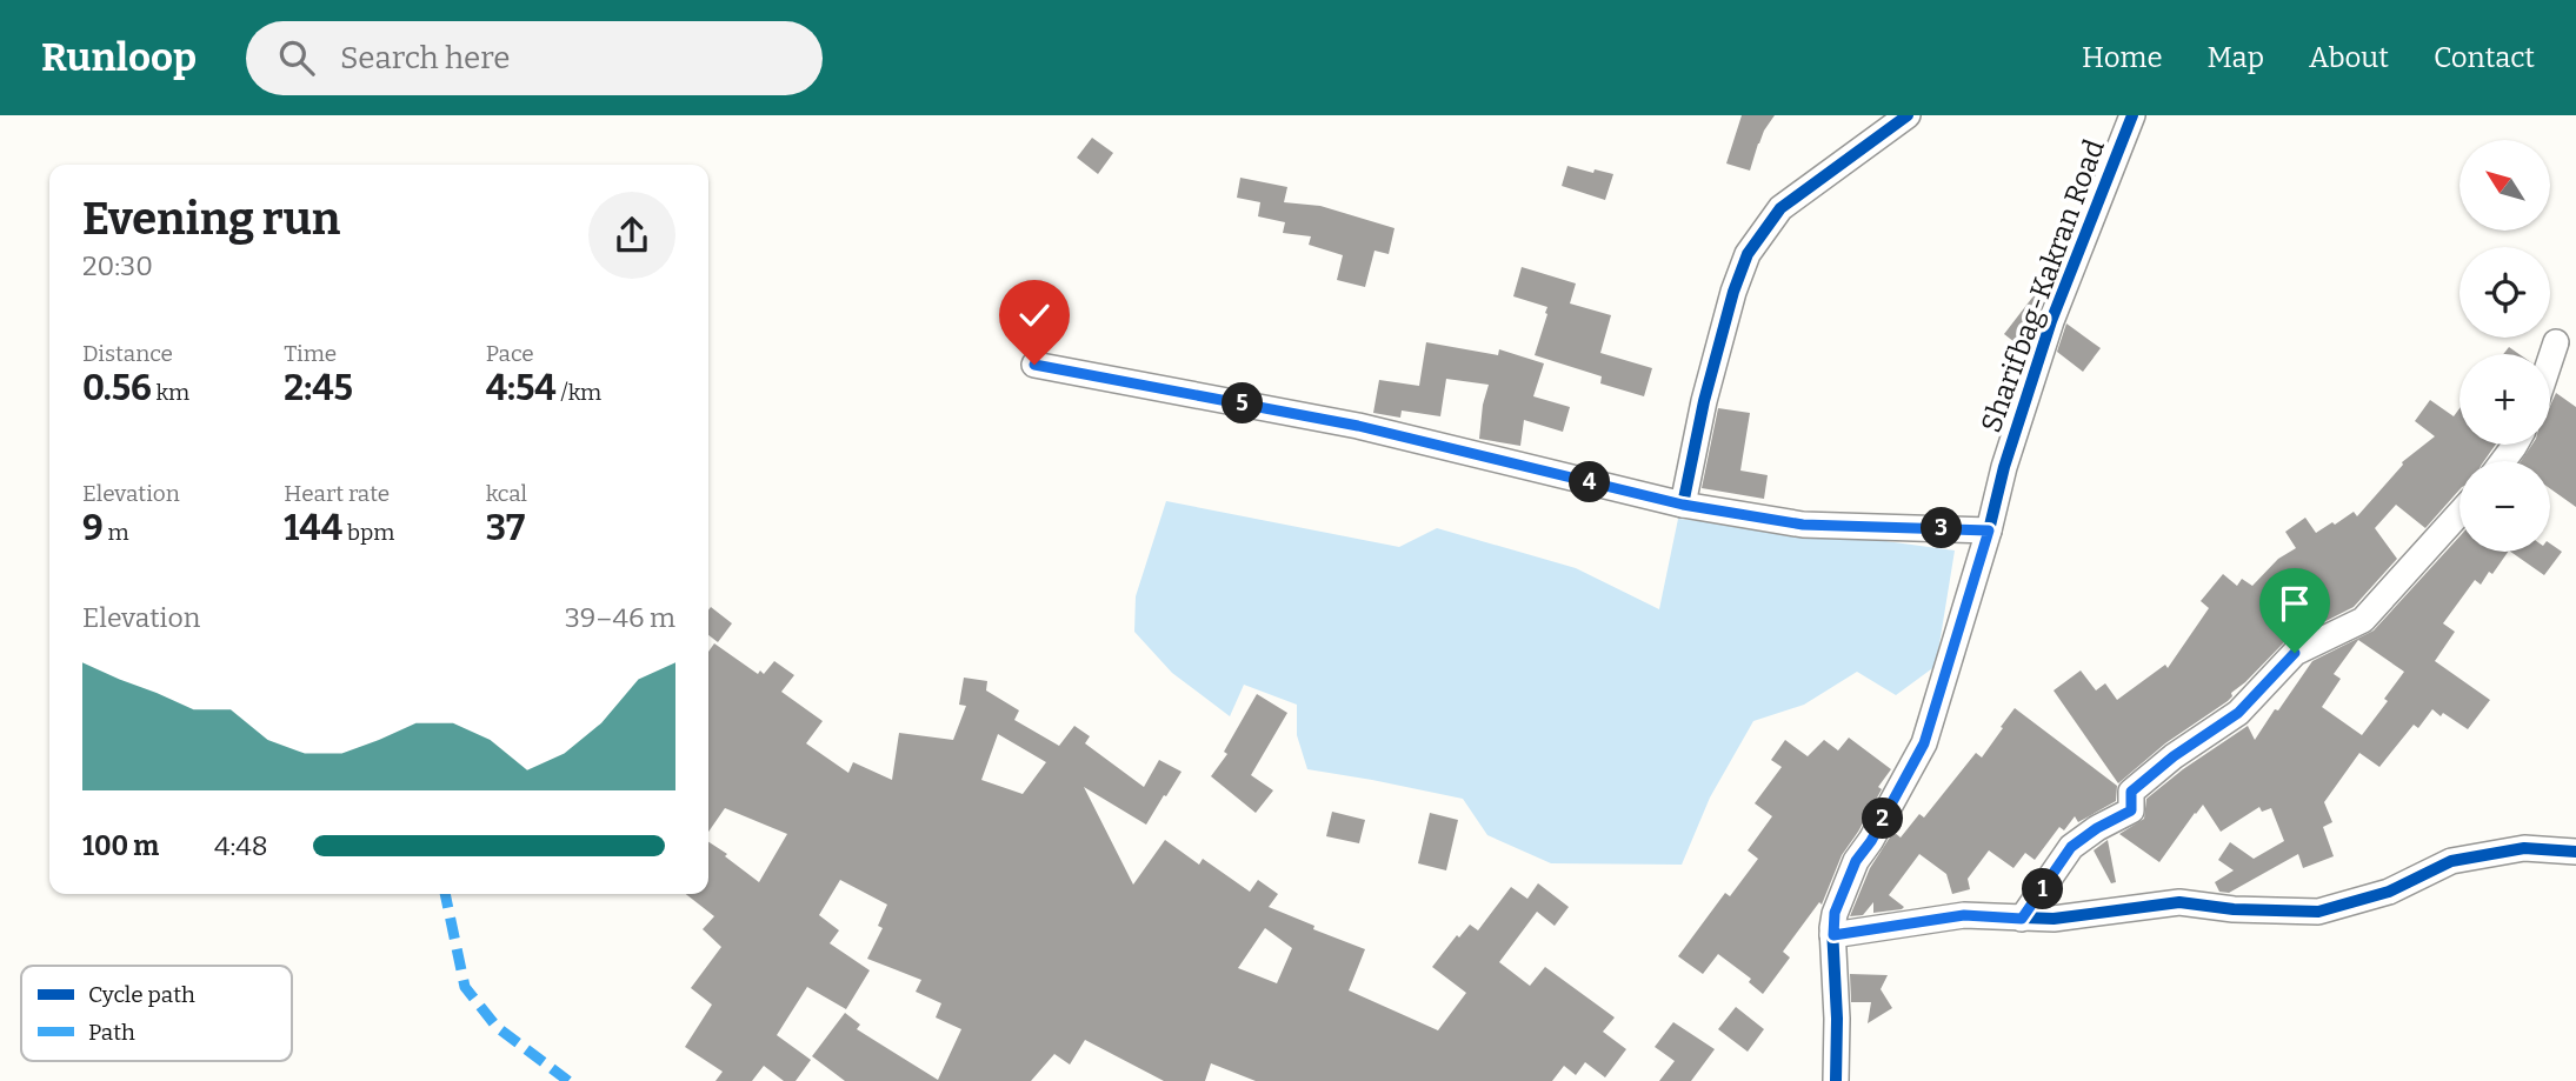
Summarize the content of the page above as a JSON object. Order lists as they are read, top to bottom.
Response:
{
  "streets": {
    "street": ["Sharifbag-Kakran Road"]
  },
  "legend": ["Cycle path", "Path"],
  "north": "top left",
  "page": {
    "header": "Runloop",
    "search": "Search here",
    "nav": [
      "Home",
      "Map",
      "About",
      "Contact"
    ],
    "map_buttons": ["+", "−"],
    "heading": ["Evening run", "20:30"],
    "stats": [
      ["Distance", "0.56 km"],
      ["Time", "2:45"],
      ["Pace", "4:54 /km"],
      ["Elevation", "9 m"],
      ["Heart rate", "144 bpm"],
      ["kcal", "37"]
    ],
    "pins": [
      "5",
      "4",
      "3",
      "2",
      "1"
    ],
    "chart": ["Elevation", "39–46 m"],
    "list": [
      {
        "name": "100 m",
        "note": "4:48"
      }
    ]
  }
}
